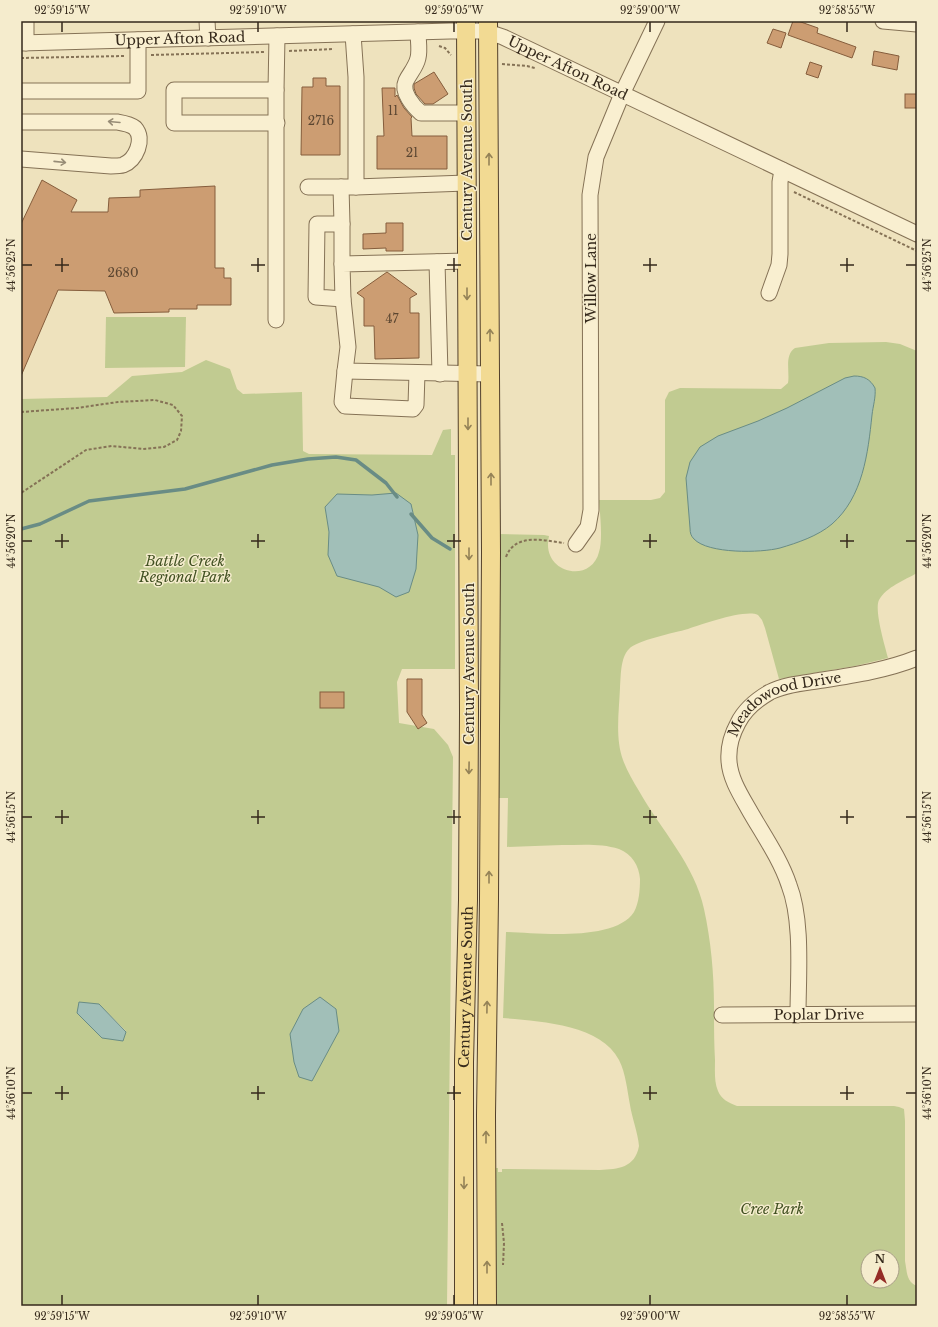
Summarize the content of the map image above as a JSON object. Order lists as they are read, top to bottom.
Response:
{
  "streets": {
    "main road": ["Century Avenue South"],
    "street": [
      "Upper Afton Road",
      "Willow Lane",
      "Meadowood Drive",
      "Poplar Drive"
    ]
  },
  "crossings": [
    ["Upper Afton Road", "Century Avenue South"],
    ["Upper Afton Road", "Willow Lane"],
    ["Meadowood Drive", "Poplar Drive"]
  ],
  "parks": ["Battle Creek Regional Park", "Cree Park"],
  "house_numbers": [
    "11",
    "2716",
    "21",
    "2680",
    "47"
  ],
  "north": "top",
  "coordinates": [
    "92°59'15\"W",
    "92°59'10\"W",
    "92°59'05\"W",
    "92°59'00\"W",
    "92°58'55\"W",
    "44°56'25\"N",
    "44°56'20\"N",
    "44°56'15\"N",
    "44°56'10\"N"
  ]
}
